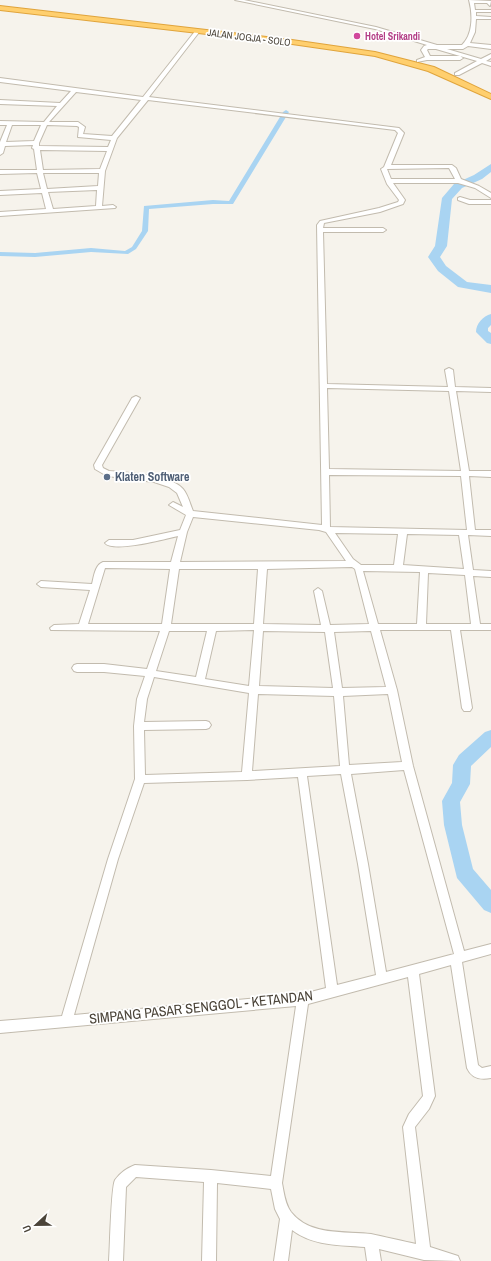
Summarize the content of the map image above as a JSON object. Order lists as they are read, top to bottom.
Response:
{
  "streets": {
    "highway": ["JALAN JOGJA - SOLO"],
    "street": ["SIMPANG PASAR SENGGOL - KETANDAN"]
  },
  "places": ["Hotel Srikandi", "Klaten Software"],
  "north": "left"
}
